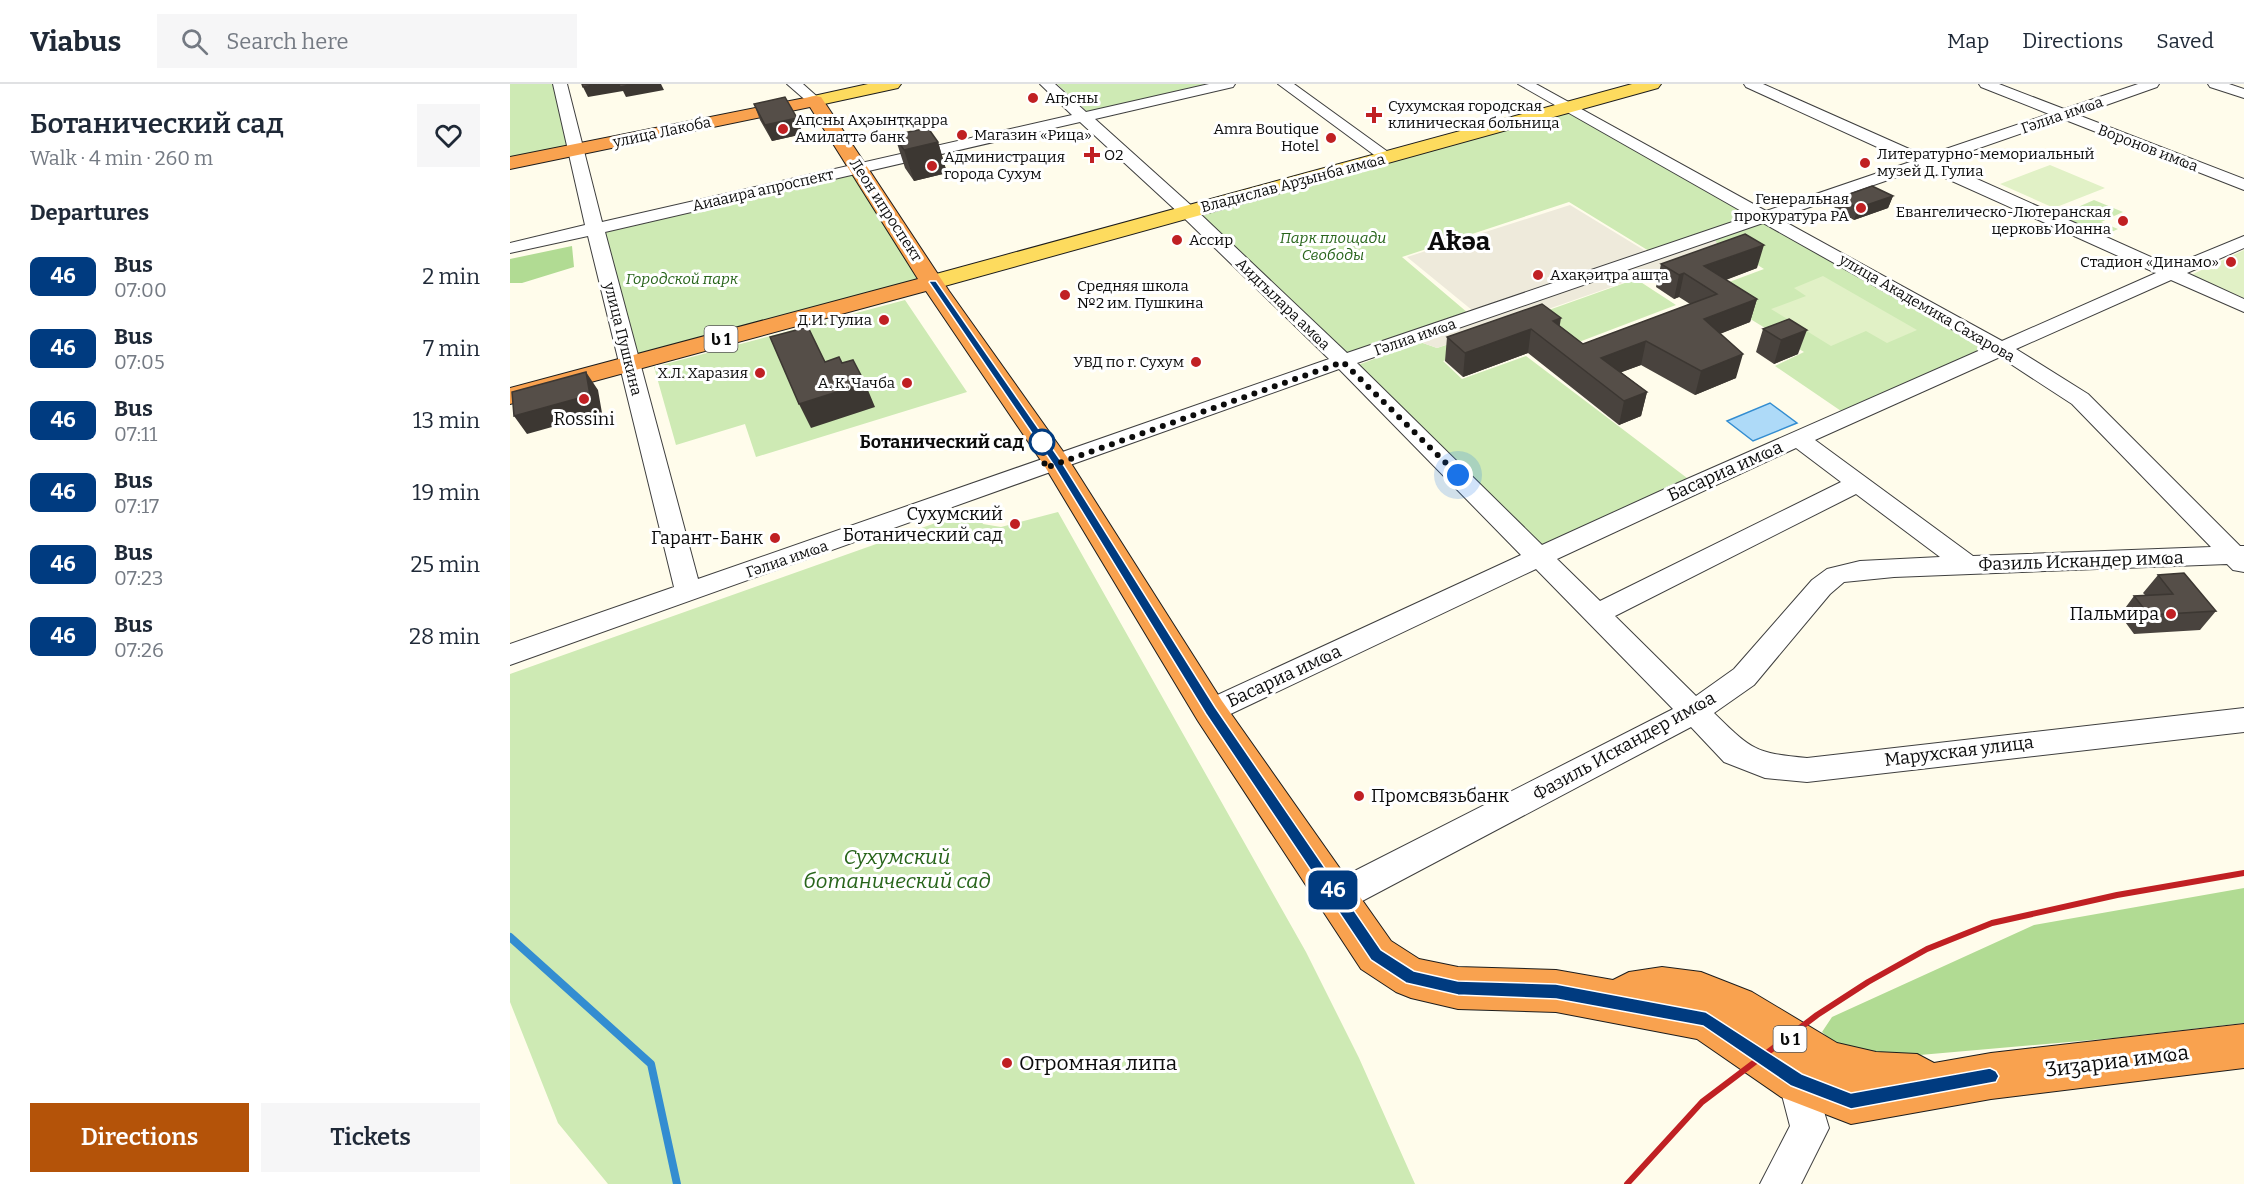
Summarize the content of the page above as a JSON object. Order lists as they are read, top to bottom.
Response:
{
  "streets": {
    "highway": [
      "улица Лакоба",
      "Леон ипроспект",
      "ს 1",
      "Ӡиӡариа имҩа"
    ],
    "main road": ["Владислав Арӡынба имҩа"],
    "street": [
      "Гәлиа имҩа",
      "Воронов имҩа",
      "Аиааира апроспект",
      "Аидгылара амҩа",
      "улица Академика Сахарова",
      "улица Пушкина",
      "Басариа имҩа",
      "Фазиль Искандер имҩа",
      "Марухская улица"
    ]
  },
  "crossings": [
    ["Гәлиа имҩа", "Воронов имҩа"],
    ["Гәлиа имҩа", "Аидгылара амҩа"],
    ["Гәлиа имҩа", "улица Академика Сахарова"],
    ["Гәлиа имҩа", "улица Пушкина"],
    ["Гәлиа имҩа", "ს 1"],
    ["улица Лакоба", "Леон ипроспект"],
    ["улица Лакоба", "улица Пушкина"],
    ["Владислав Арӡынба имҩа", "Леон ипроспект"],
    ["Владислав Арӡынба имҩа", "Аидгылара амҩа"],
    ["Владислав Арӡынба имҩа", "улица Академика Сахарова"],
    ["Владислав Арӡынба имҩа", "ს 1"],
    ["Аиааира апроспект", "Леон ипроспект"],
    ["Аиааира апроспект", "Аидгылара амҩа"],
    ["Аиааира апроспект", "улица Пушкина"],
    ["Леон ипроспект", "ს 1"],
    ["Аидгылара амҩа", "Басариа имҩа"],
    ["Аидгылара амҩа", "Марухская улица"],
    ["улица Академика Сахарова", "Басариа имҩа"],
    ["улица Академика Сахарова", "Фазиль Искандер имҩа"],
    ["улица Пушкина", "ს 1"],
    ["ს 1", "Басариа имҩа"],
    ["ს 1", "Фазиль Искандер имҩа"],
    ["ს 1", "Ӡиӡариа имҩа"],
    ["Фазиль Искандер имҩа", "Марухская улица"]
  ],
  "districts": ["Аҟəа"],
  "parks": ["Парк площади Свободы", "Городской парк", "Сухумский ботанический сад"],
  "places": {
    "other": [
      "Аҧсны",
      "Аԥсны Аҳәынҭқарра Амилаҭтә банк",
      "Магазин «Рица»",
      "Amra Boutique Hotel",
      "Литературно-мемориальный музей Д. Гулиа",
      "Администрация города Сухум",
      "Генеральная прокуратура РА",
      "Евангелическо-Лютеранская церковь Иоанна",
      "Ассир",
      "Cтадион «Динамо»",
      "Ахақәиҭра ашҭа",
      "Средняя школа №2 им. Пушкина",
      "Д.И. Гулиа",
      "УВД по г. Сухум",
      "Х.Л. Харазия",
      "А. К. Чачба",
      "Rossini",
      "Ботанический сад",
      "Сухумский Ботанический сад",
      "Гарант-Банк",
      "Пальмира",
      "Промсвязьбанк",
      "Огромная липа"
    ],
    "health": ["Сухумская городская клиническая больница", "О2"]
  },
  "lines": ["bus line 46"],
  "page": {
    "header": "Viabus",
    "search": "Search here",
    "nav": ["Map", "Directions", "Saved"],
    "heading": [
      ["Ботанический сад", "Walk · 4 min · 260 m"],
      "Departures"
    ],
    "on_map": "46",
    "list": [
      {
        "mark": "46",
        "name": "Bus",
        "note": "07:00",
        "value": "2 min"
      },
      {
        "mark": "46",
        "name": "Bus",
        "note": "07:05",
        "value": "7 min"
      },
      {
        "mark": "46",
        "name": "Bus",
        "note": "07:11",
        "value": "13 min"
      },
      {
        "mark": "46",
        "name": "Bus",
        "note": "07:17",
        "value": "19 min"
      },
      {
        "mark": "46",
        "name": "Bus",
        "note": "07:23",
        "value": "25 min"
      },
      {
        "mark": "46",
        "name": "Bus",
        "note": "07:26",
        "value": "28 min"
      }
    ],
    "buttons": ["Directions", "Tickets"]
  }
}
